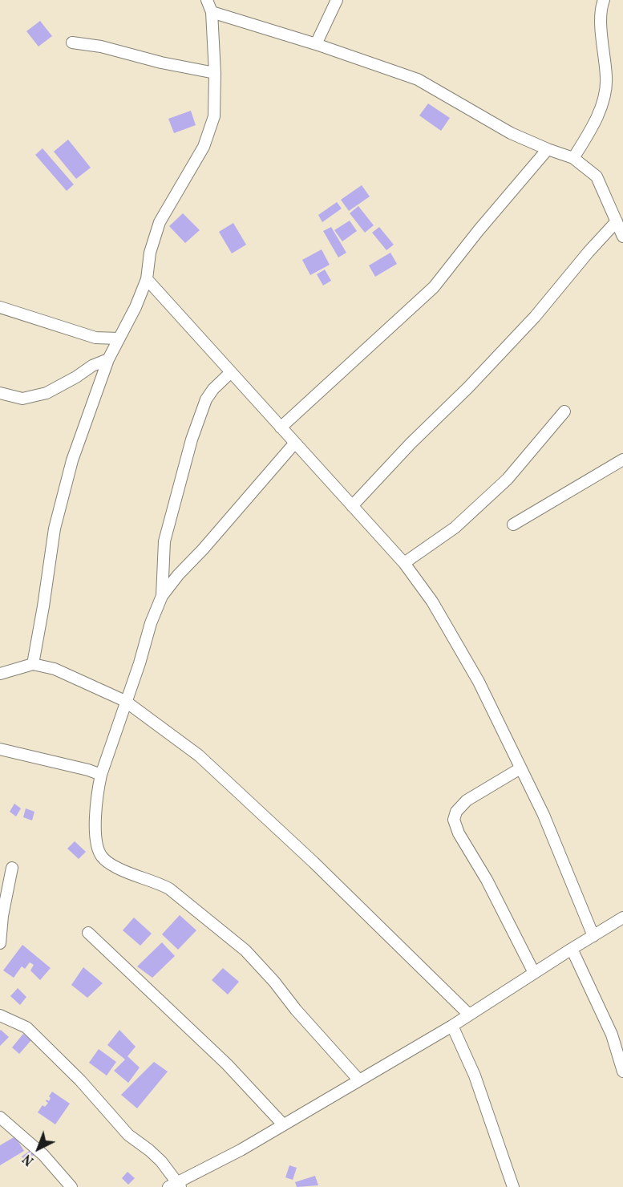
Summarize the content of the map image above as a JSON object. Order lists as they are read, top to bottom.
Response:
{
  "north": "bottom left"
}
